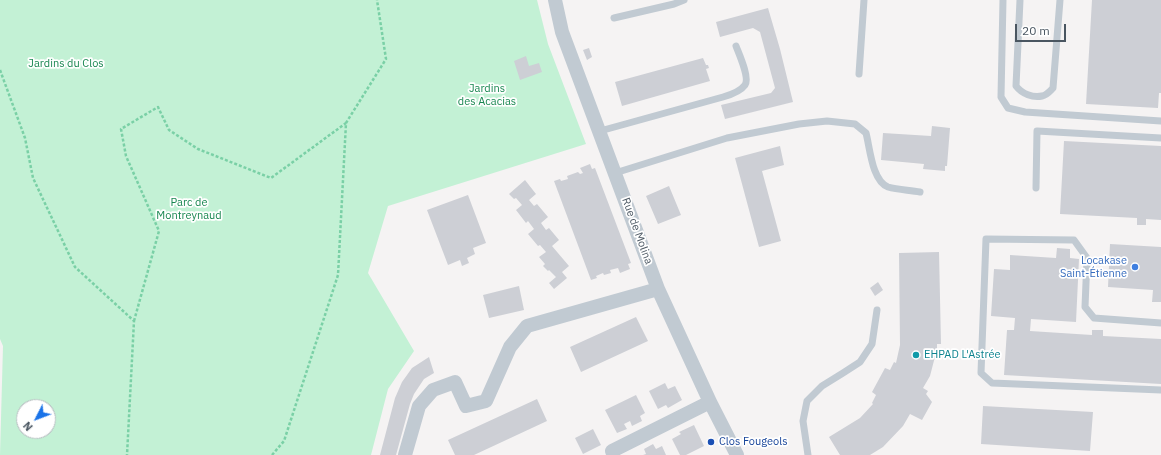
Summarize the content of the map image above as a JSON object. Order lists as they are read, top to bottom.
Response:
{
  "streets": {
    "street": ["Rue de Molina"]
  },
  "parks": ["Jardins du Clos", "Jardins des Acacias", "Parc de Montreynaud"],
  "places": ["Locakase Saint-Étienne", "EHPAD L'Astrée", "Clos Fougeols"],
  "scale_bar": "20 m",
  "north": "bottom left"
}
